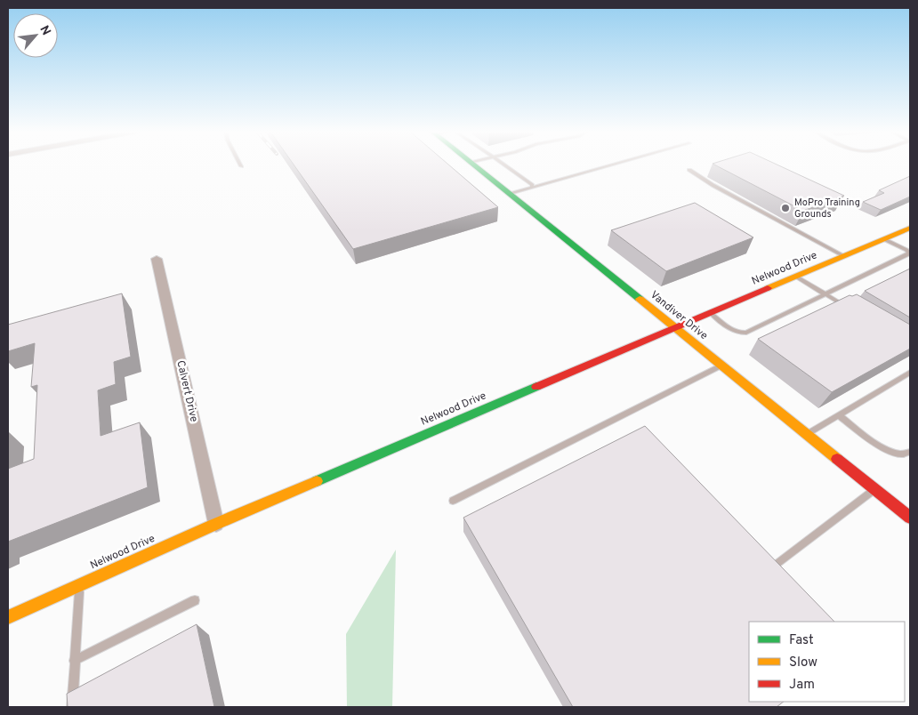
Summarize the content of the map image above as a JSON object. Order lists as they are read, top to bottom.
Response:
{
  "streets": {
    "street": ["Nelwood Drive", "Vandiver Drive", "Calvert Drive"]
  },
  "crossings": [
    ["Nelwood Drive", "Vandiver Drive"],
    ["Nelwood Drive", "Calvert Drive"]
  ],
  "places": ["MoPro Training Grounds"],
  "legend": ["Fast", "Slow", "Jam"],
  "north": "top right"
}
